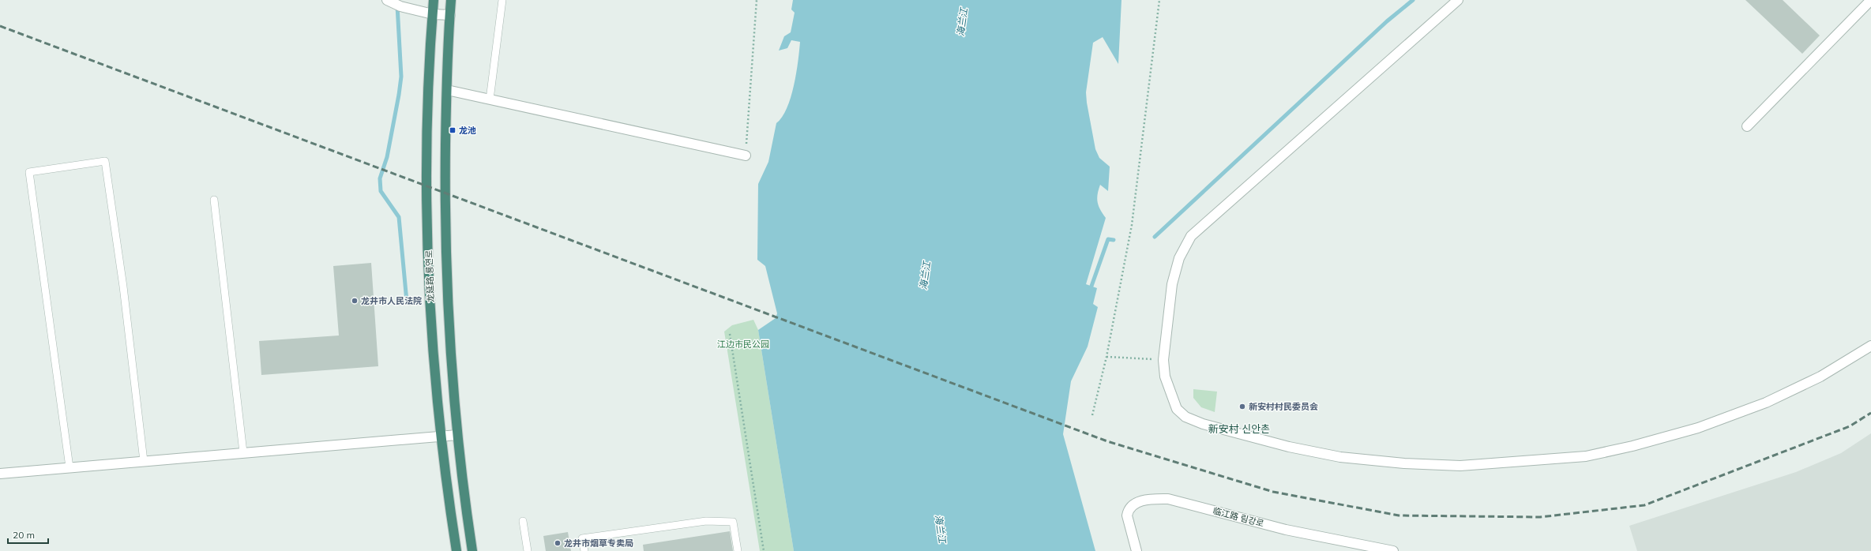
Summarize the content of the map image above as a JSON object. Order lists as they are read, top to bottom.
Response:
{
  "streets": {
    "highway": ["龙延路 룡연로"],
    "street": ["临江路 림강로"]
  },
  "districts": ["新安村 신안촌"],
  "water": ["海兰江"],
  "parks": ["江边市民公园"],
  "places": {
    "transit": ["龙池"],
    "other": ["龙井市人民法院", "新安村村民委员会", "龙井市烟草专卖局"]
  },
  "scale_bar": "20 m"
}
